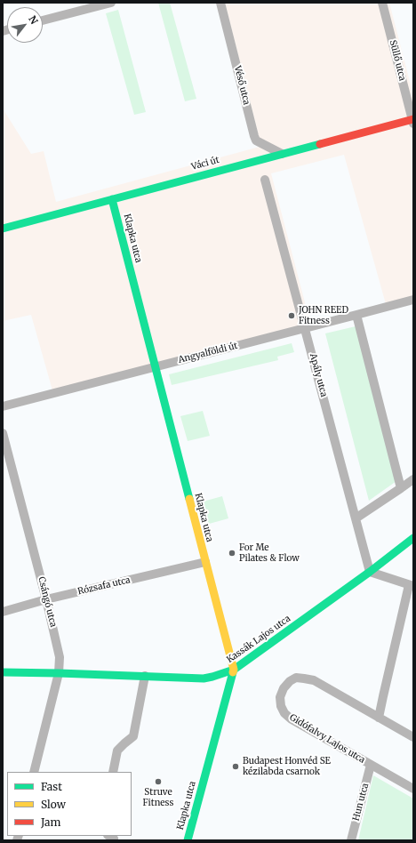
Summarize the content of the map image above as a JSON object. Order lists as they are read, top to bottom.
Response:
{
  "streets": {
    "street": [
      "Süllő utca",
      "Véső utca",
      "Váci út",
      "Klapka utca",
      "Angyalföldi út",
      "Apály utca",
      "Rózsafa utca",
      "Csángó utca",
      "Kassák Lajos utca",
      "Gidófalvy Lajos utca",
      "Hun utca"
    ]
  },
  "crossings": [
    ["Süllő utca", "Váci út"],
    ["Véső utca", "Váci út"],
    ["Váci út", "Klapka utca"],
    ["Klapka utca", "Angyalföldi út"],
    ["Klapka utca", "Rózsafa utca"],
    ["Klapka utca", "Kassák Lajos utca"],
    ["Angyalföldi út", "Apály utca"],
    ["Apály utca", "Kassák Lajos utca"],
    ["Rózsafa utca", "Csángó utca"],
    ["Csángó utca", "Kassák Lajos utca"],
    ["Gidófalvy Lajos utca", "Hun utca"]
  ],
  "places": [
    "JOHN REED Fitness",
    "For Me Pilates & Flow",
    "Budapest Honvéd SE kézilabda csarnok",
    "Struve Fitness"
  ],
  "legend": ["Fast", "Slow", "Jam"],
  "north": "top right"
}
